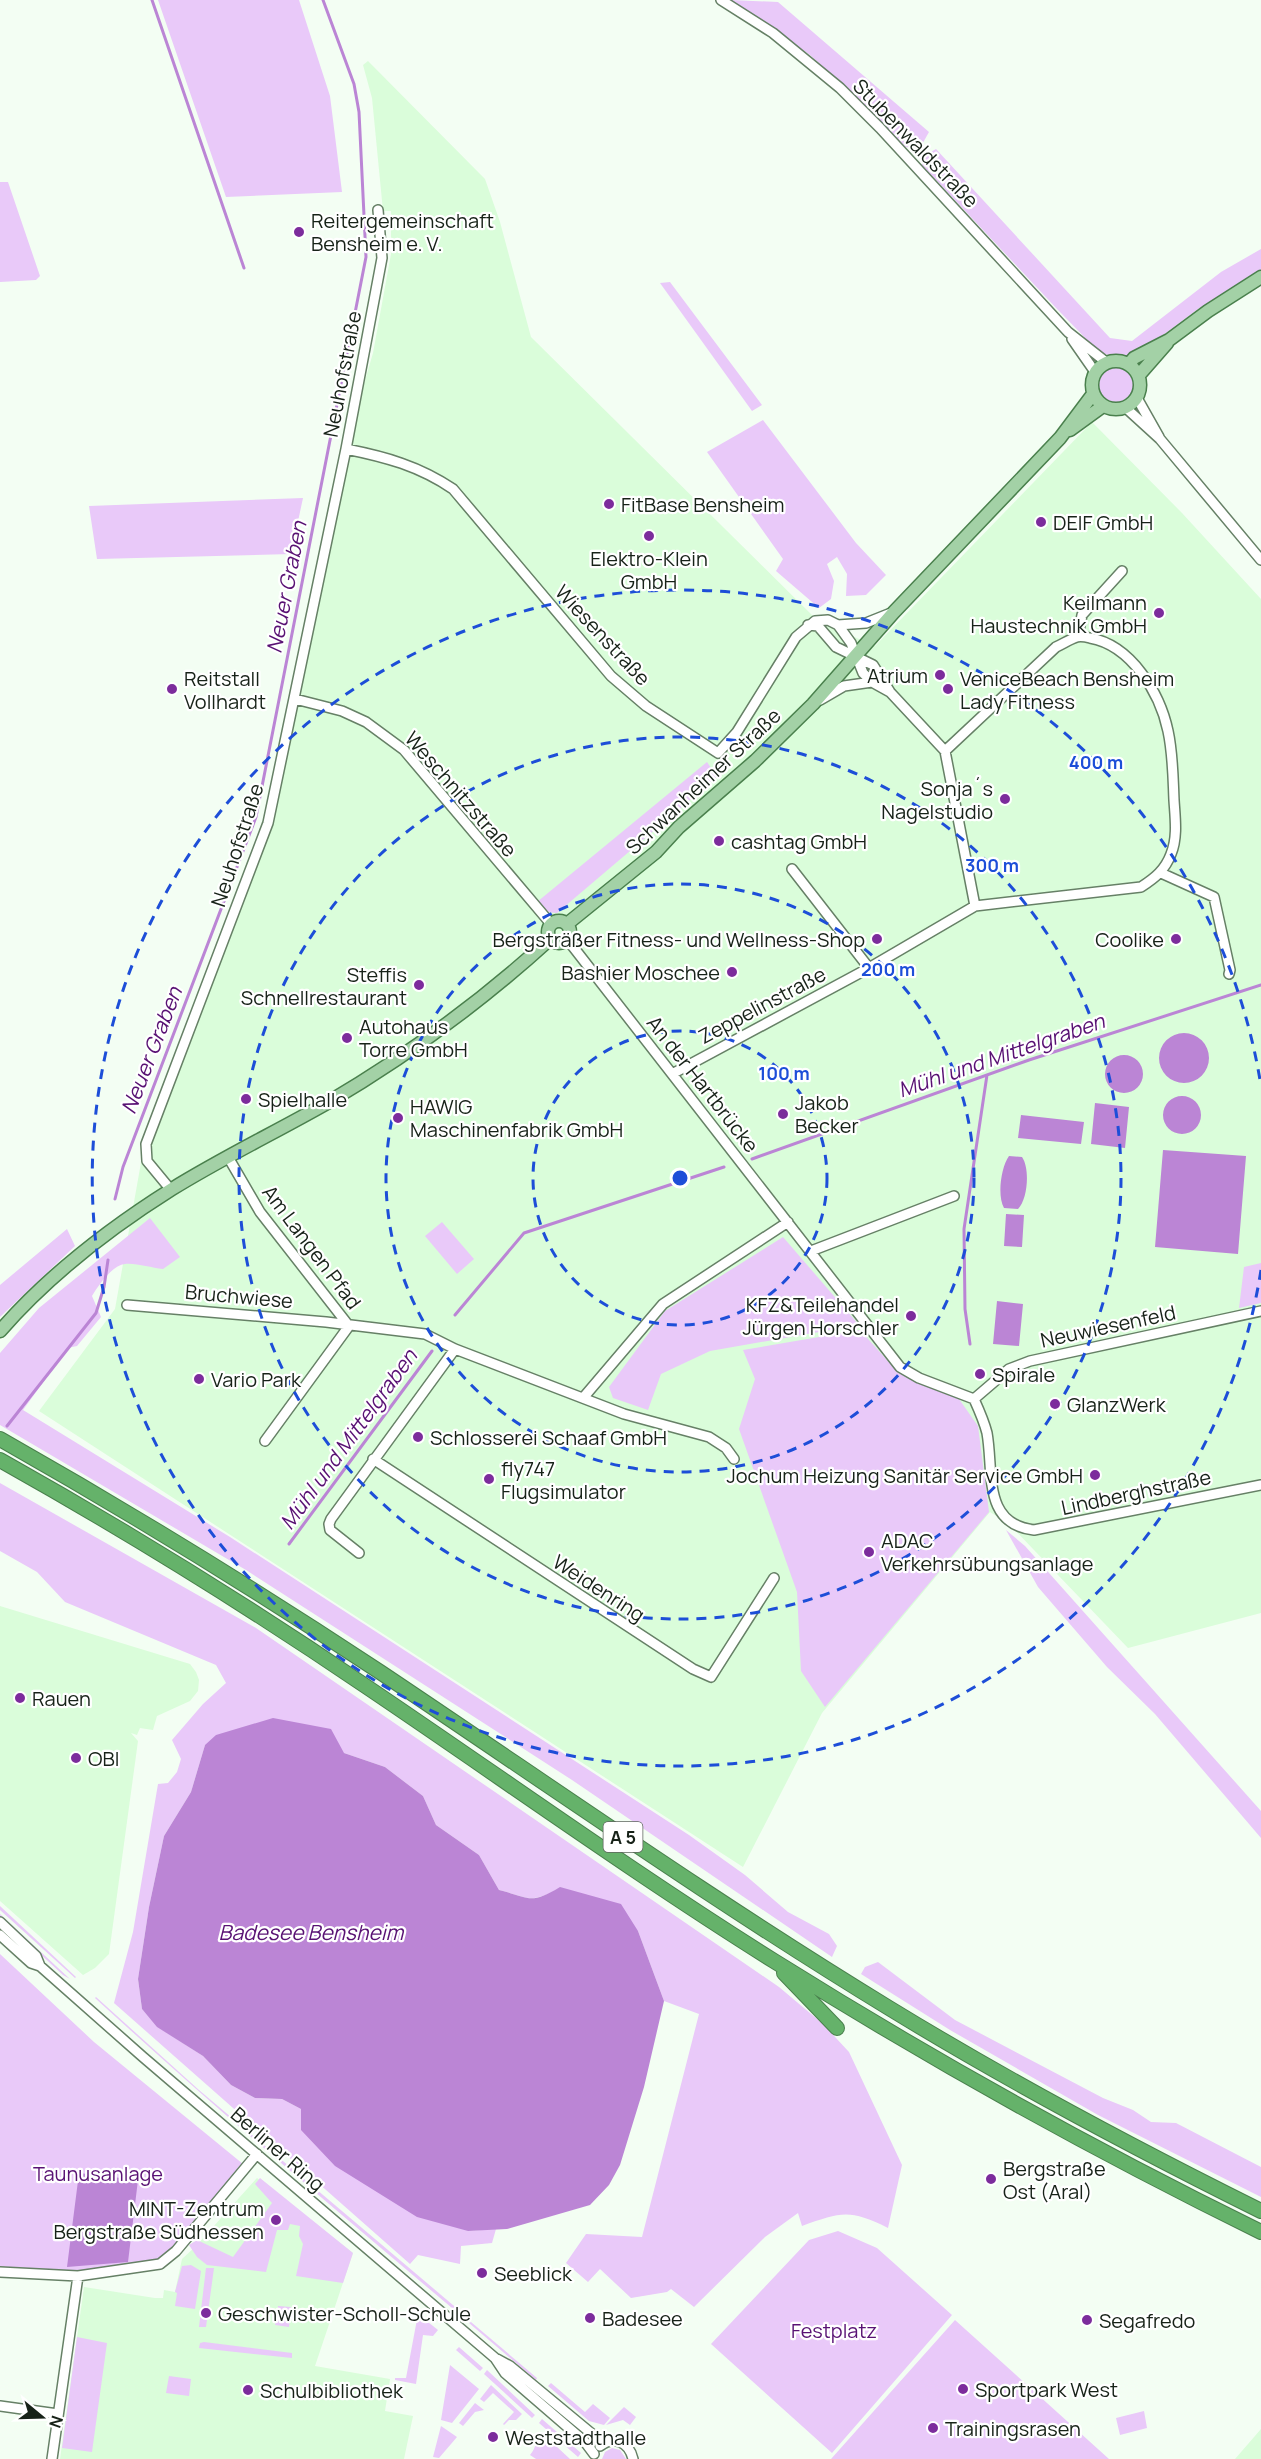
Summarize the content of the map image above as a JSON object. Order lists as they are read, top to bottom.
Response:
{
  "streets": {
    "highway": ["A 5"],
    "main road": ["Schwanheimer Straße"],
    "street": [
      "Stubenwaldstraße",
      "Neuhofstraße",
      "Wiesenstraße",
      "Weschnitzstraße",
      "Zeppelinstraße",
      "An der Hartbrücke",
      "Am Langen Pfad",
      "Bruchwiese",
      "Neuwiesenfeld",
      "Lindberghstraße",
      "Weidenring",
      "Berliner Ring"
    ]
  },
  "crossings": [
    ["Neuhofstraße", "Wiesenstraße"],
    ["Neuhofstraße", "Weschnitzstraße"],
    ["Schwanheimer Straße", "Weschnitzstraße"],
    ["Schwanheimer Straße", "An der Hartbrücke"],
    ["Weschnitzstraße", "An der Hartbrücke"],
    ["Zeppelinstraße", "An der Hartbrücke"],
    ["An der Hartbrücke", "Neuwiesenfeld"],
    ["An der Hartbrücke", "Lindberghstraße"],
    ["Am Langen Pfad", "Bruchwiese"],
    ["Neuwiesenfeld", "Lindberghstraße"]
  ],
  "water": ["Neuer Graben", "Mühl und Mittelgraben", "Badesee Bensheim"],
  "parks": ["Taunusanlage", "Festplatz"],
  "places": [
    "Reitergemeinschaft Bensheim e. V.",
    "FitBase Bensheim",
    "DEIF GmbH",
    "Elektro-Klein GmbH",
    "Keilmann Haustechnik GmbH",
    "Atrium",
    "Reitstall Vollhardt",
    "VeniceBeach Bensheim Lady Fitness",
    "Sonja´s Nagelstudio",
    "cashtag GmbH",
    "Bergsträßer Fitness- und Wellness-Shop",
    "Coolike",
    "Bashier Moschee",
    "Steffis Schnellrestaurant",
    "Autohaus Torre GmbH",
    "Spielhalle",
    "Jakob Becker",
    "HAWIG Maschinenfabrik GmbH",
    "KFZ&Teilehandel Jürgen Horschler",
    "Spirale",
    "Vario Park",
    "GlanzWerk",
    "Schlosserei Schaaf GmbH",
    "Jochum Heizung Sanitär Service GmbH",
    "fly747 Flugsimulator",
    "ADAC Verkehrsübungsanlage",
    "Rauen",
    "OBI",
    "Bergstraße Ost (Aral)",
    "MINT-Zentrum Bergstraße Südhessen",
    "Seeblick",
    "Geschwister-Scholl-Schule",
    "Badesee",
    "Segafredo",
    "Sportpark West",
    "Schulbibliothek",
    "Trainingsrasen",
    "Weststadthalle"
  ],
  "north": "right",
  "rings": [
    "400 m",
    "300 m",
    "200 m",
    "100 m"
  ]
}
